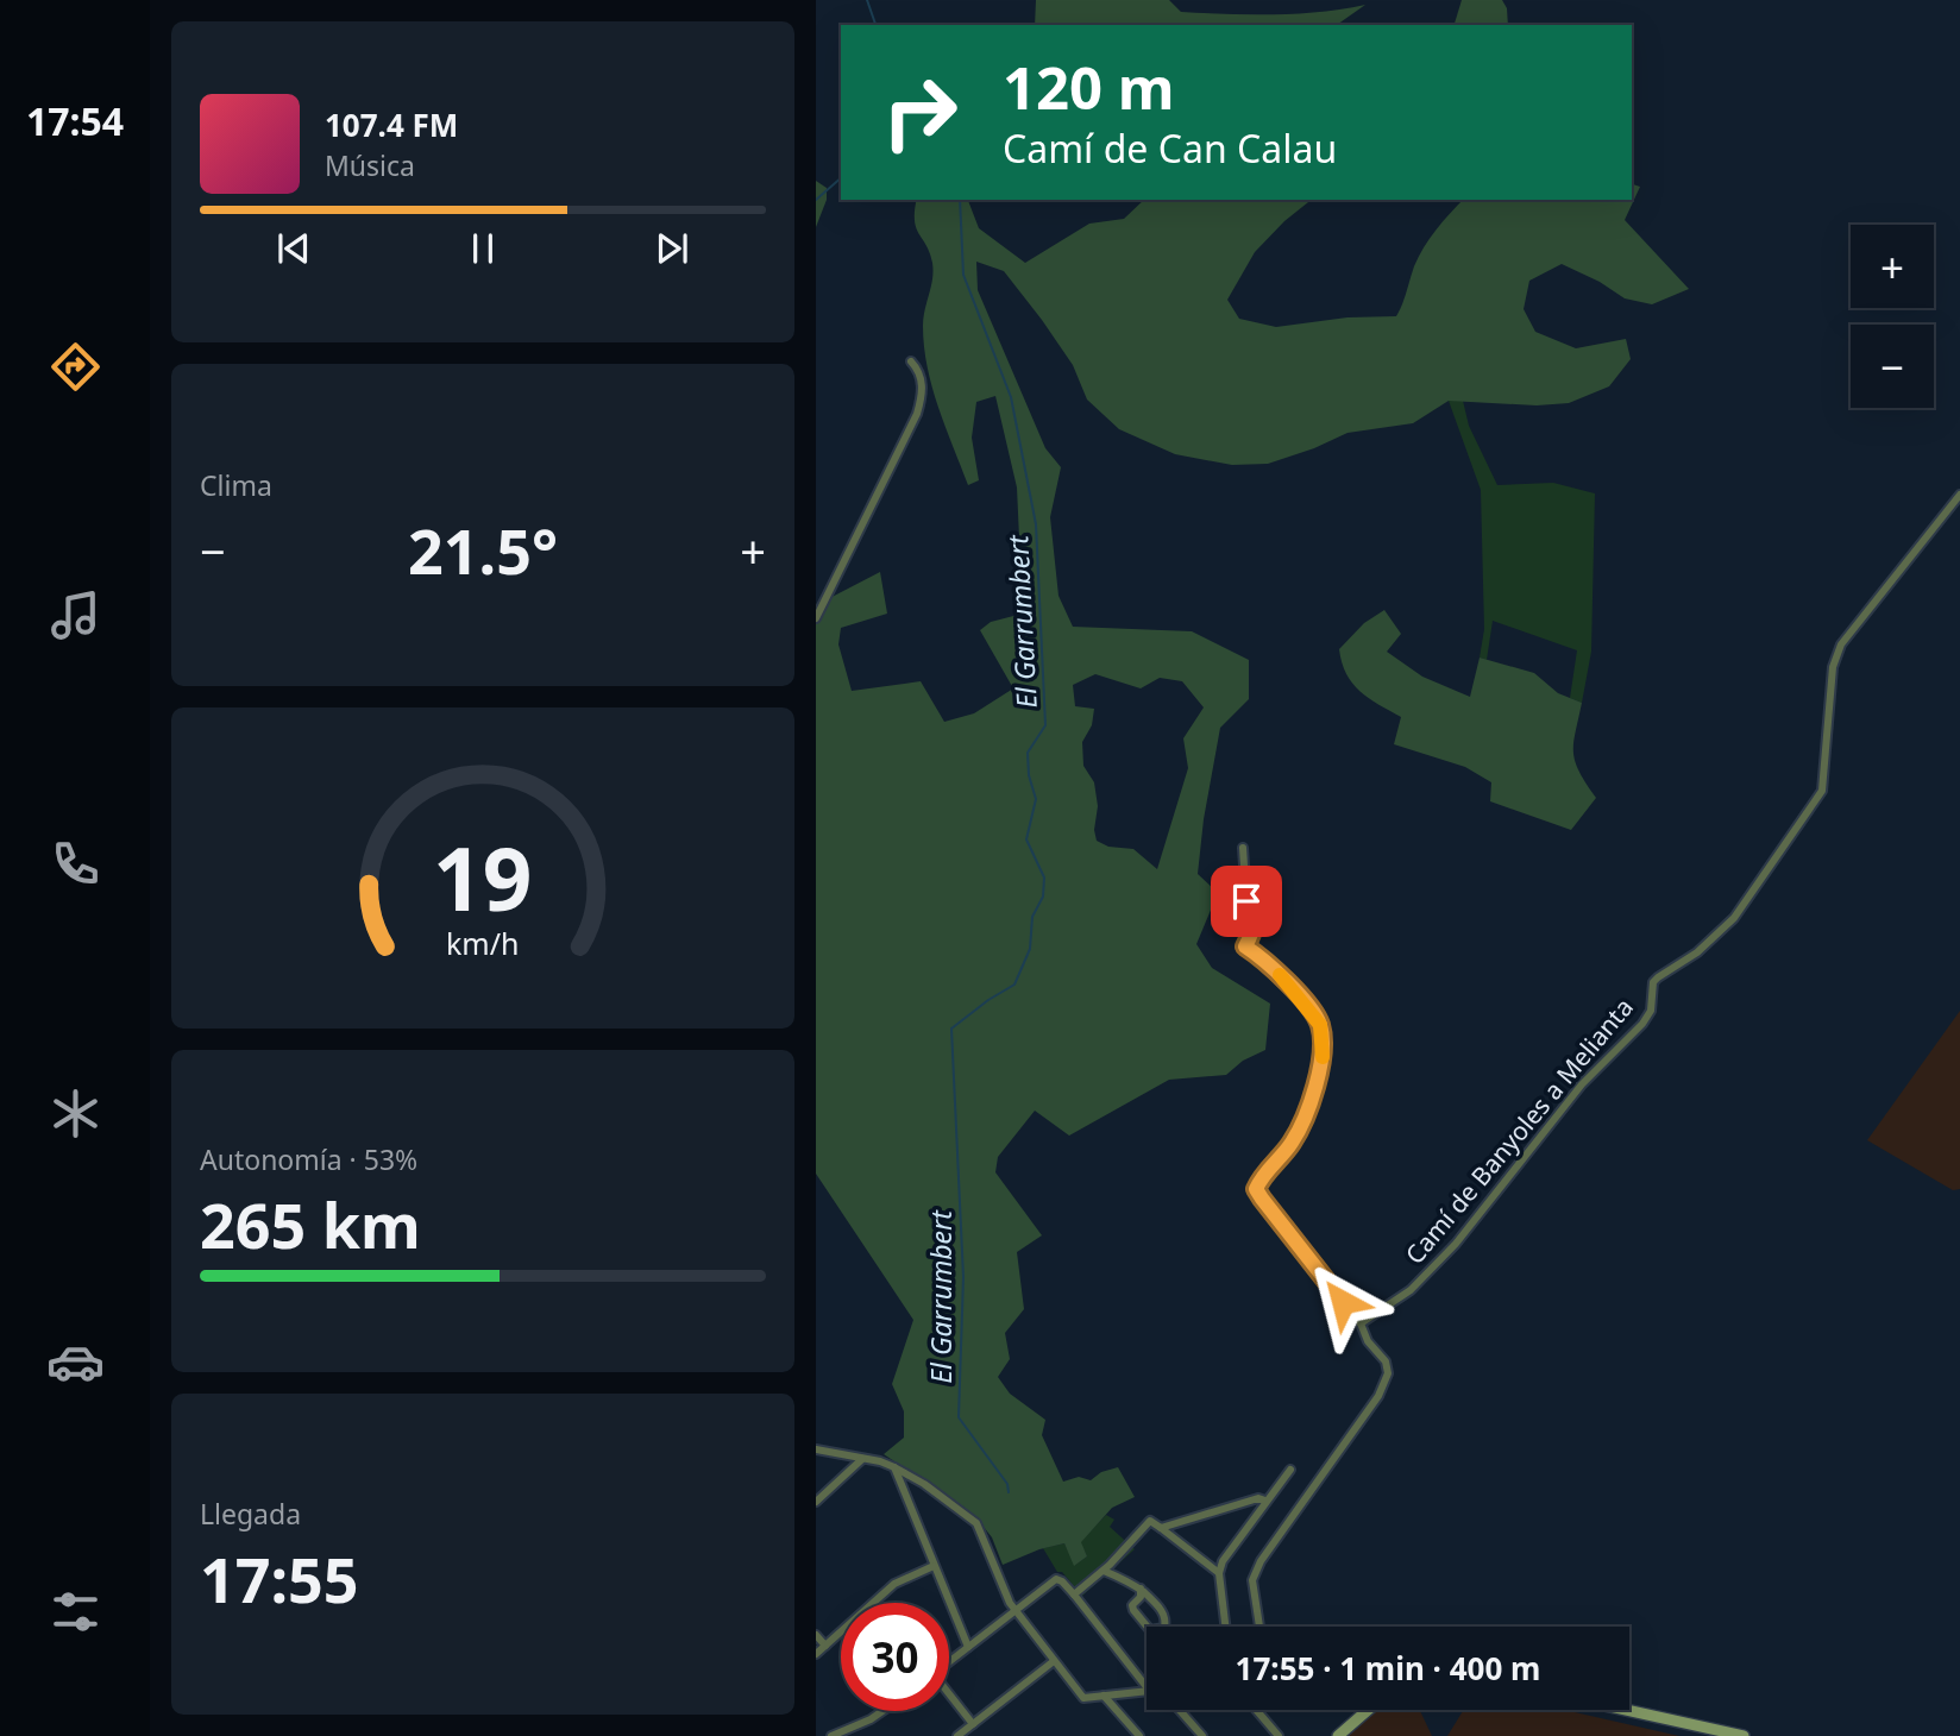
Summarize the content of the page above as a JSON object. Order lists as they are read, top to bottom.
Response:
{
  "streets": {
    "street": ["Camí de Banyoles a Melianta"]
  },
  "water": ["El Garrumbert"],
  "page": {
    "tabs": "17:54",
    "turn": ["120 m", "Camí de Can Calau"],
    "song": ["107.4 FM", "Música"],
    "map_buttons": ["+", "−"],
    "tile": [
      "Clima",
      ["Autonomía · 53%", "265 km"],
      ["Llegada", "17:55"]
    ],
    "heat": ["−", "21.5°", "+"],
    "limit": "30",
    "trip": "17:55 · 1 min · 400 m",
    "gauge": ["19", "km/h"]
  }
}
